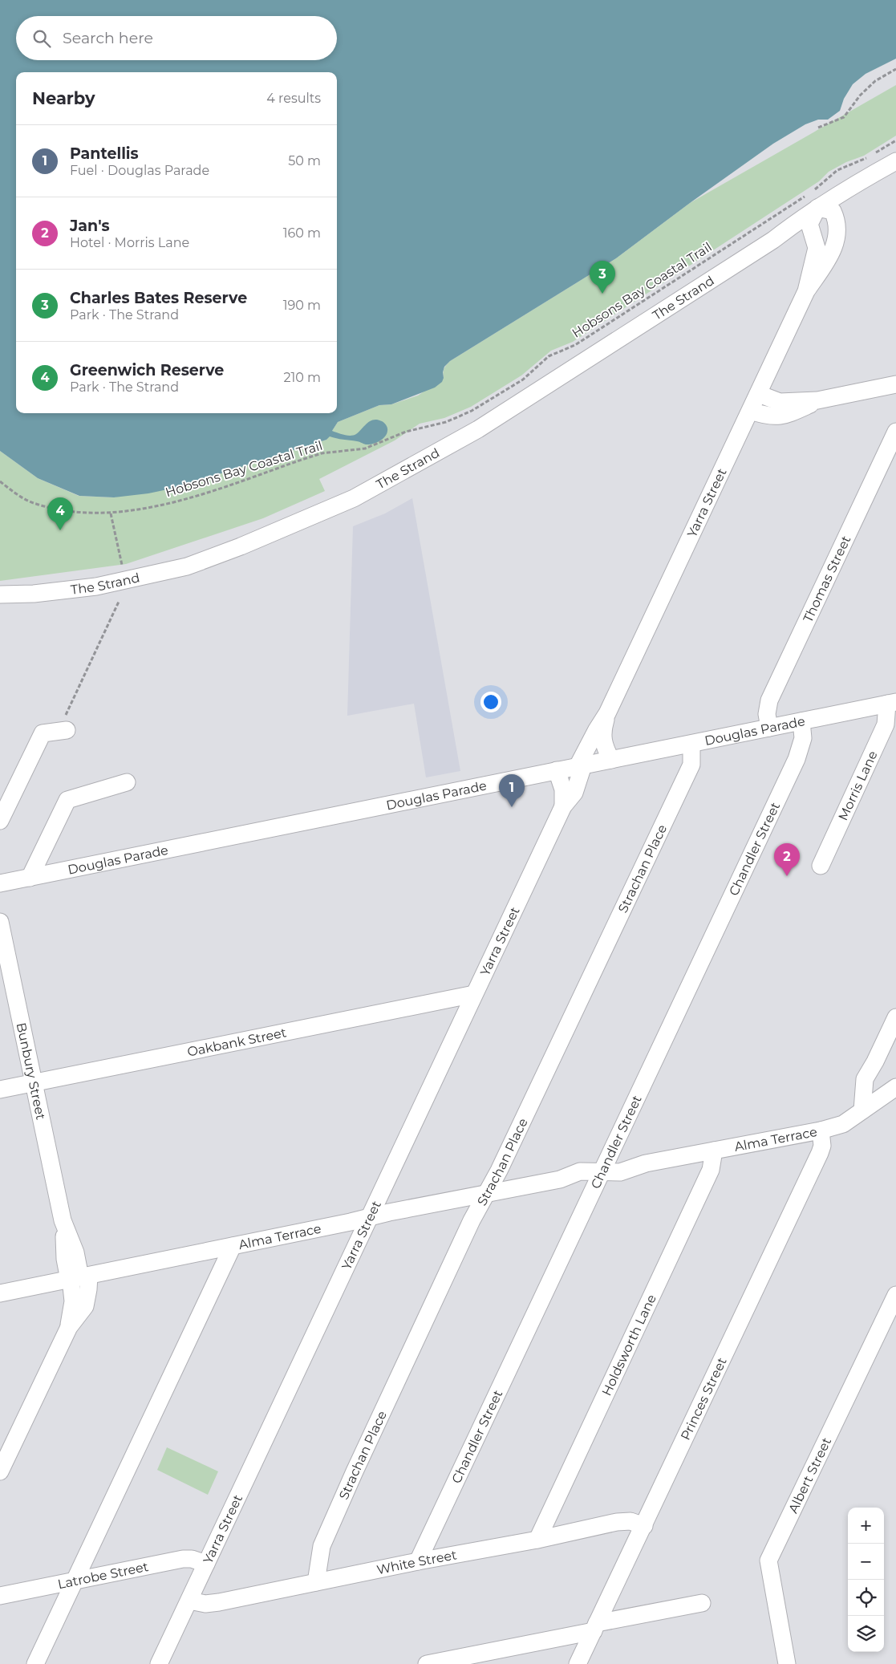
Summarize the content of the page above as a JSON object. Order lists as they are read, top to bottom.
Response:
{
  "streets": {
    "street": [
      "The Strand",
      "Yarra Street",
      "Thomas Street",
      "Douglas Parade",
      "Morris Lane",
      "Chandler Street",
      "Strachan Place",
      "Oakbank Street",
      "Bunbury Street",
      "Alma Terrace",
      "Holdsworth Lane",
      "Princes Street",
      "Albert Street",
      "White Street",
      "Latrobe Street"
    ],
    "path": ["Hobsons Bay Coastal Trail"]
  },
  "crossings": [
    ["Hobsons Bay Coastal Trail", "The Strand"],
    ["Hobsons Bay Coastal Trail", "Yarra Street"],
    ["The Strand", "Yarra Street"],
    ["Yarra Street", "Douglas Parade"],
    ["Yarra Street", "Oakbank Street"],
    ["Yarra Street", "Alma Terrace"],
    ["Yarra Street", "White Street"],
    ["Yarra Street", "Latrobe Street"],
    ["Thomas Street", "Douglas Parade"],
    ["Douglas Parade", "Morris Lane"],
    ["Douglas Parade", "Chandler Street"],
    ["Douglas Parade", "Strachan Place"],
    ["Chandler Street", "Alma Terrace"],
    ["Chandler Street", "White Street"],
    ["Strachan Place", "Alma Terrace"],
    ["Strachan Place", "White Street"],
    ["Oakbank Street", "Bunbury Street"],
    ["Bunbury Street", "Alma Terrace"],
    ["Alma Terrace", "Holdsworth Lane"],
    ["Alma Terrace", "Princes Street"],
    ["Holdsworth Lane", "White Street"],
    ["Princes Street", "White Street"]
  ],
  "page": {
    "search": "Search here",
    "heading": ["Nearby", "4 results"],
    "list": [
      {
        "mark": "1",
        "name": "Pantellis",
        "note": "Fuel · Douglas Parade",
        "value": "50 m"
      },
      {
        "mark": "2",
        "name": "Jan's",
        "note": "Hotel · Morris Lane",
        "value": "160 m"
      },
      {
        "mark": "3",
        "name": "Charles Bates Reserve",
        "note": "Park · The Strand",
        "value": "190 m"
      },
      {
        "mark": "4",
        "name": "Greenwich Reserve",
        "note": "Park · The Strand",
        "value": "210 m"
      }
    ],
    "pins": [
      "3",
      "4",
      "1",
      "2"
    ],
    "map_buttons": ["+", "−"]
  }
}
